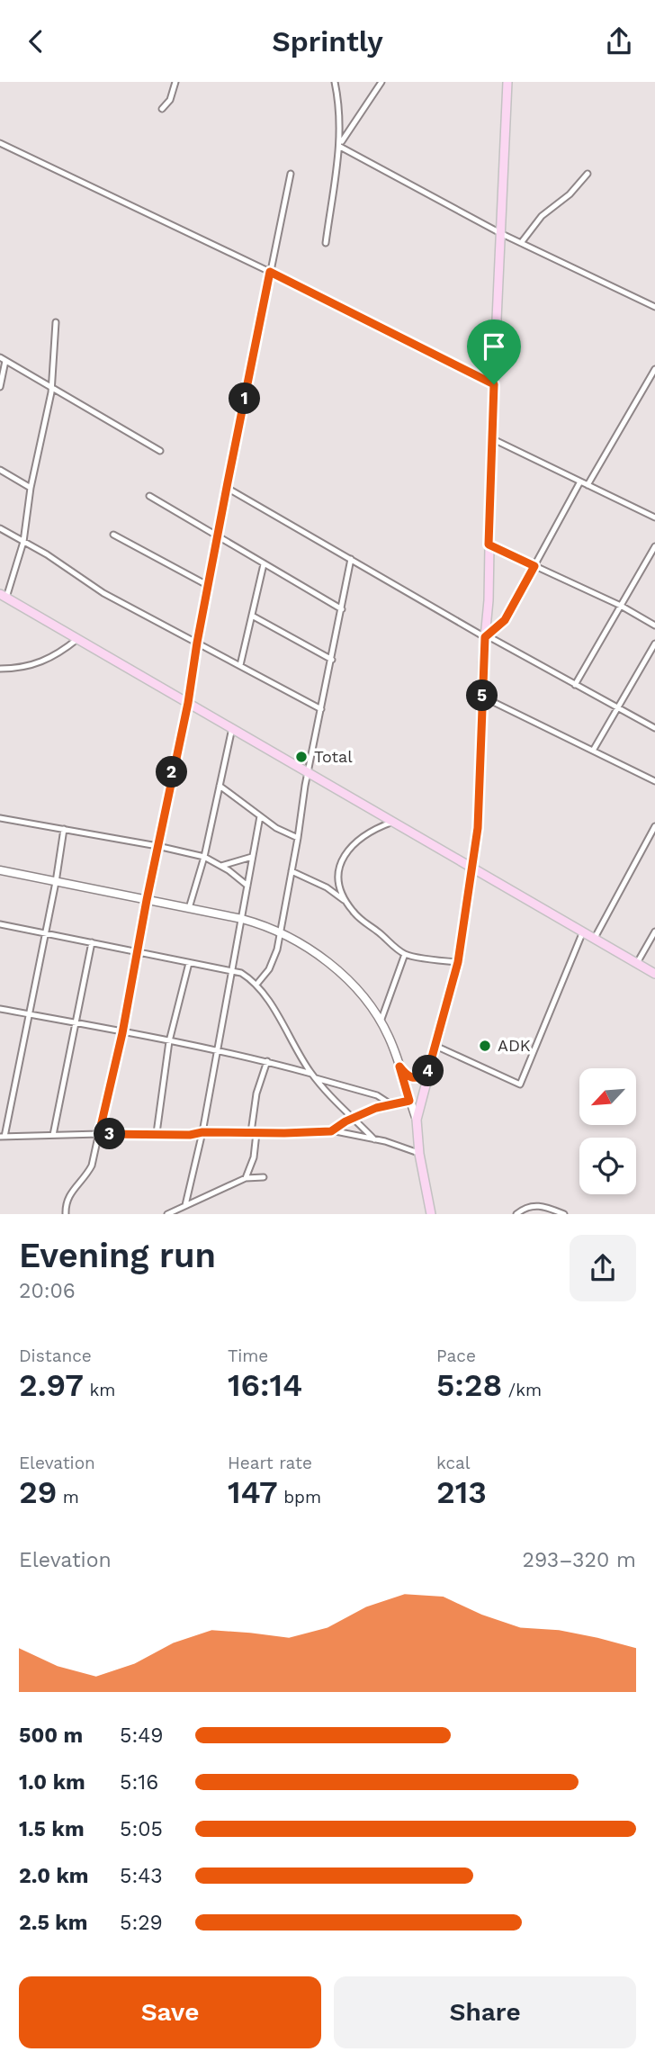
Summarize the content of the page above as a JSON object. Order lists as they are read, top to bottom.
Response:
{
  "places": ["Total", "ADK"],
  "north": "bottom left",
  "page": {
    "header": "Sprintly",
    "pins": [
      "1",
      "5",
      "2",
      "4",
      "3"
    ],
    "heading": ["Evening run", "20:06"],
    "stats": [
      ["Distance", "2.97 km"],
      ["Time", "16:14"],
      ["Pace", "5:28 /km"],
      ["Elevation", "29 m"],
      ["Heart rate", "147 bpm"],
      ["kcal", "213"]
    ],
    "chart": ["Elevation", "293–320 m"],
    "list": [
      {
        "name": "500 m",
        "note": "5:49"
      },
      {
        "name": "1.0 km",
        "note": "5:16"
      },
      {
        "name": "1.5 km",
        "note": "5:05"
      },
      {
        "name": "2.0 km",
        "note": "5:43"
      },
      {
        "name": "2.5 km",
        "note": "5:29"
      }
    ],
    "buttons": ["Save", "Share"]
  }
}
